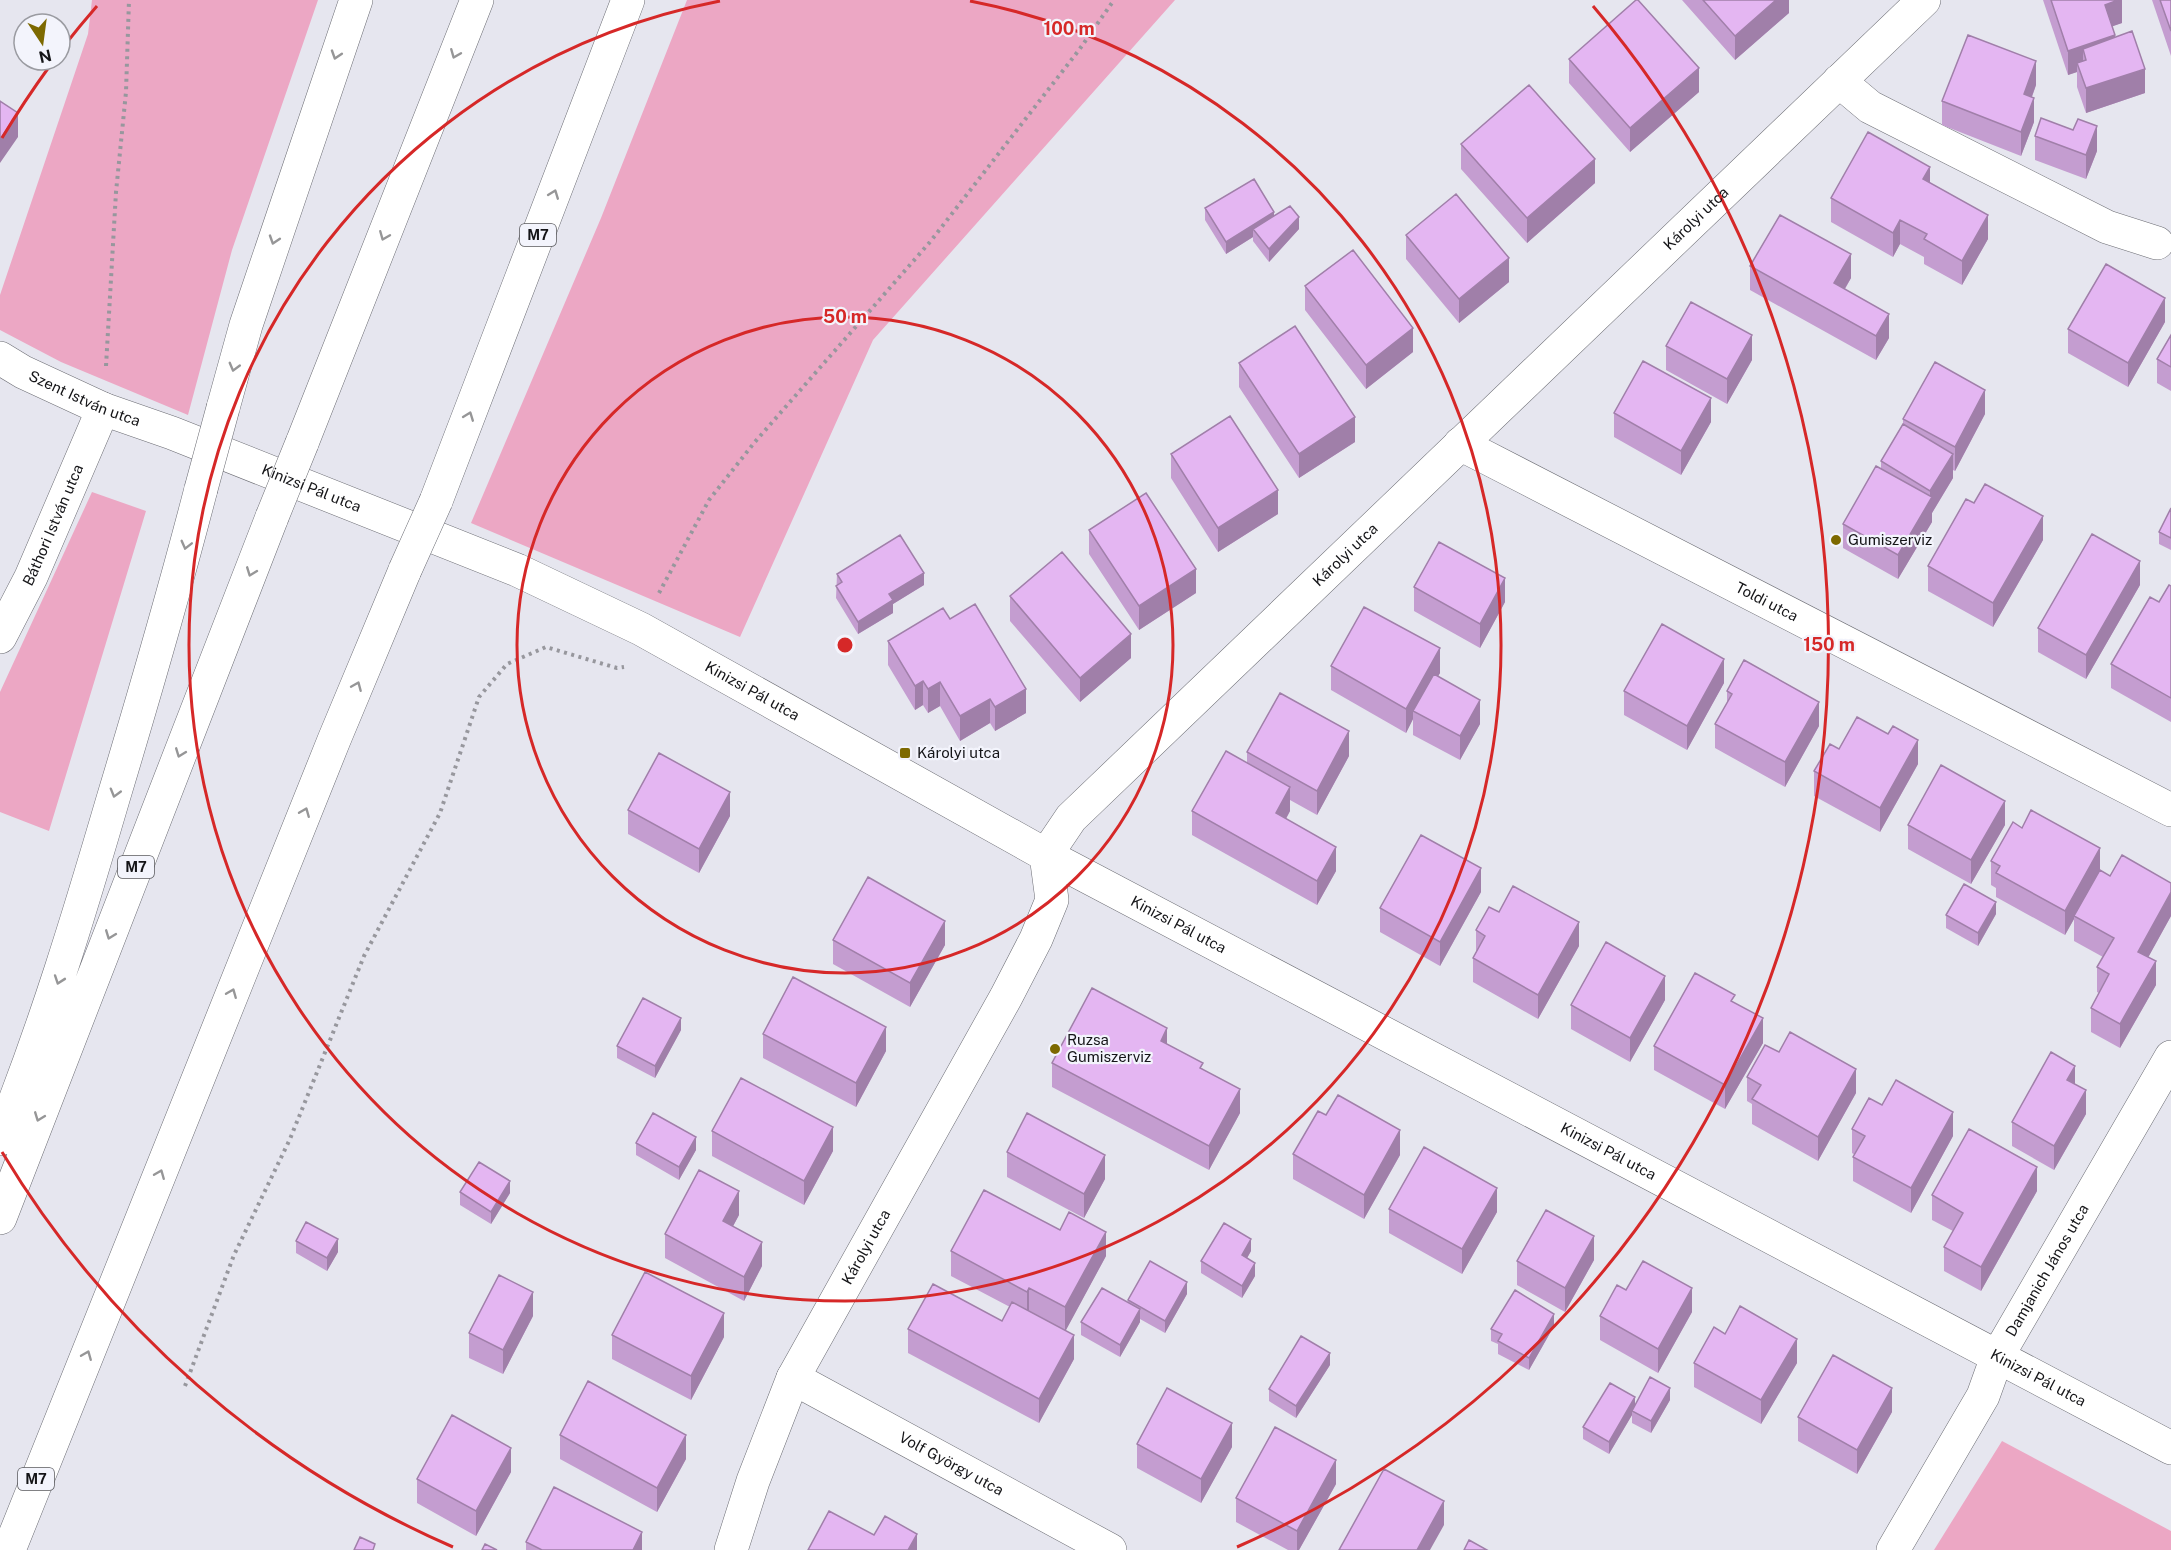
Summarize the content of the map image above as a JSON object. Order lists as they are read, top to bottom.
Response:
{
  "streets": {
    "main road": [
      "Károlyi utca",
      "M7",
      "Szent István utca",
      "Kinizsi Pál utca",
      "Báthori István utca",
      "Toldi utca",
      "Damjanich János utca",
      "Volf György utca"
    ]
  },
  "crossings": [
    ["Károlyi utca", "Kinizsi Pál utca"],
    ["Károlyi utca", "Toldi utca"],
    ["Károlyi utca", "Volf György utca"],
    ["Szent István utca", "Kinizsi Pál utca"],
    ["Szent István utca", "Báthori István utca"],
    ["Kinizsi Pál utca", "Damjanich János utca"]
  ],
  "places": {
    "other": ["Gumiszerviz", "Ruzsa Gumiszerviz"],
    "transit": ["Károlyi utca"]
  },
  "north": "bottom",
  "rings": ["100 m", "50 m", "150 m"]
}
